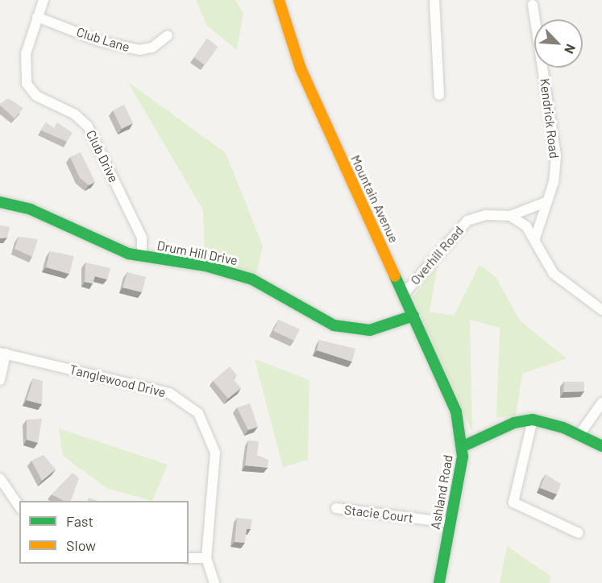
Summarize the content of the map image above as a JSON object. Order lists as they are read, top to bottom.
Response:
{
  "streets": {
    "main road": ["Mountain Avenue", "Drum Hill Drive", "Ashland Road"],
    "street": [
      "Club Lane",
      "Kendrick Road",
      "Club Drive",
      "Overhill Road",
      "Tanglewood Drive",
      "Stacie Court"
    ]
  },
  "crossings": [
    ["Club Lane", "Club Drive"],
    ["Club Drive", "Drum Hill Drive"],
    ["Mountain Avenue", "Drum Hill Drive"],
    ["Mountain Avenue", "Overhill Road"],
    ["Mountain Avenue", "Ashland Road"],
    ["Ashland Road", "Stacie Court"]
  ],
  "legend": ["Fast", "Slow"],
  "north": "bottom right"
}
